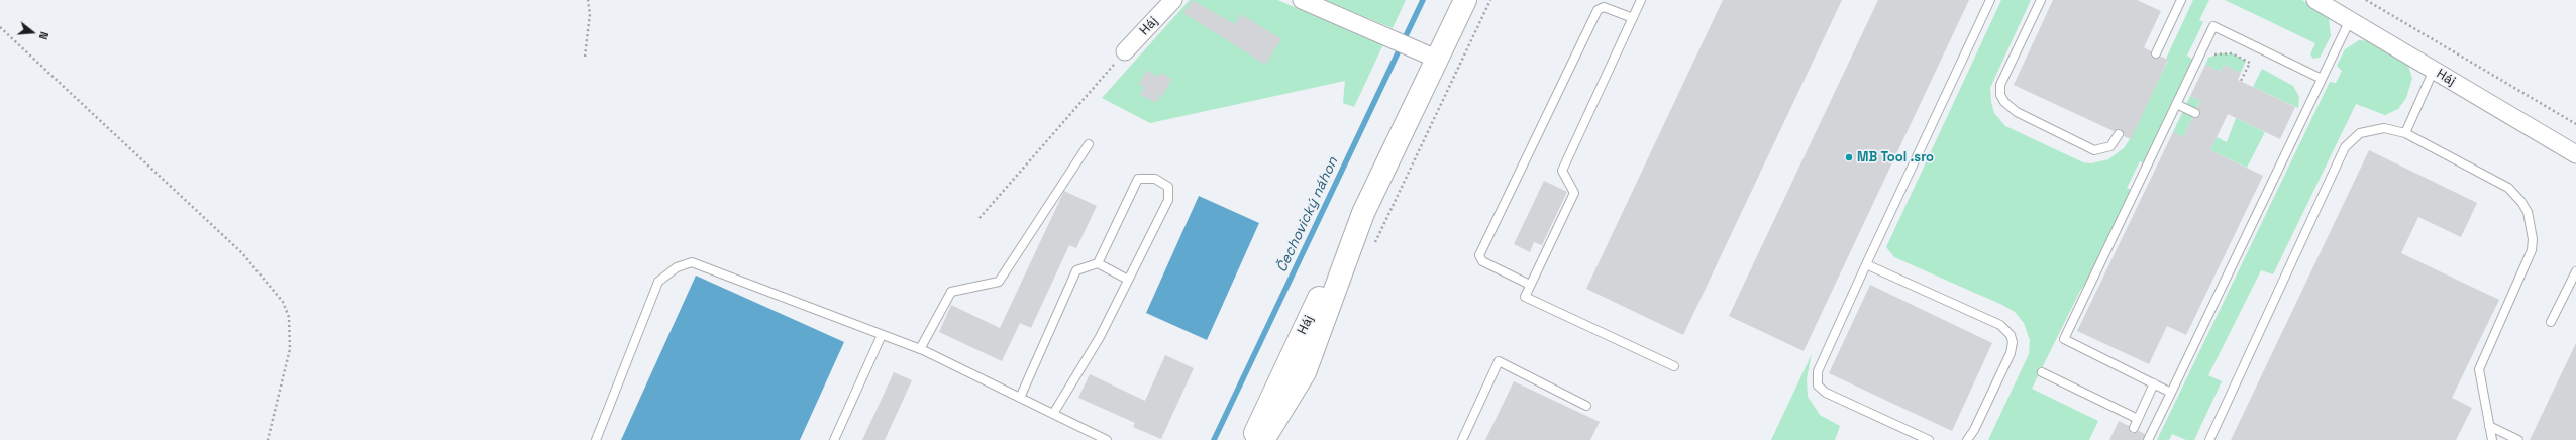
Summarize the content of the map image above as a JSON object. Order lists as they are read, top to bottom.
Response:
{
  "streets": {
    "main road": ["Háj"]
  },
  "water": ["Čechovický náhon"],
  "places": ["MB Tool .sro"],
  "north": "right"
}
